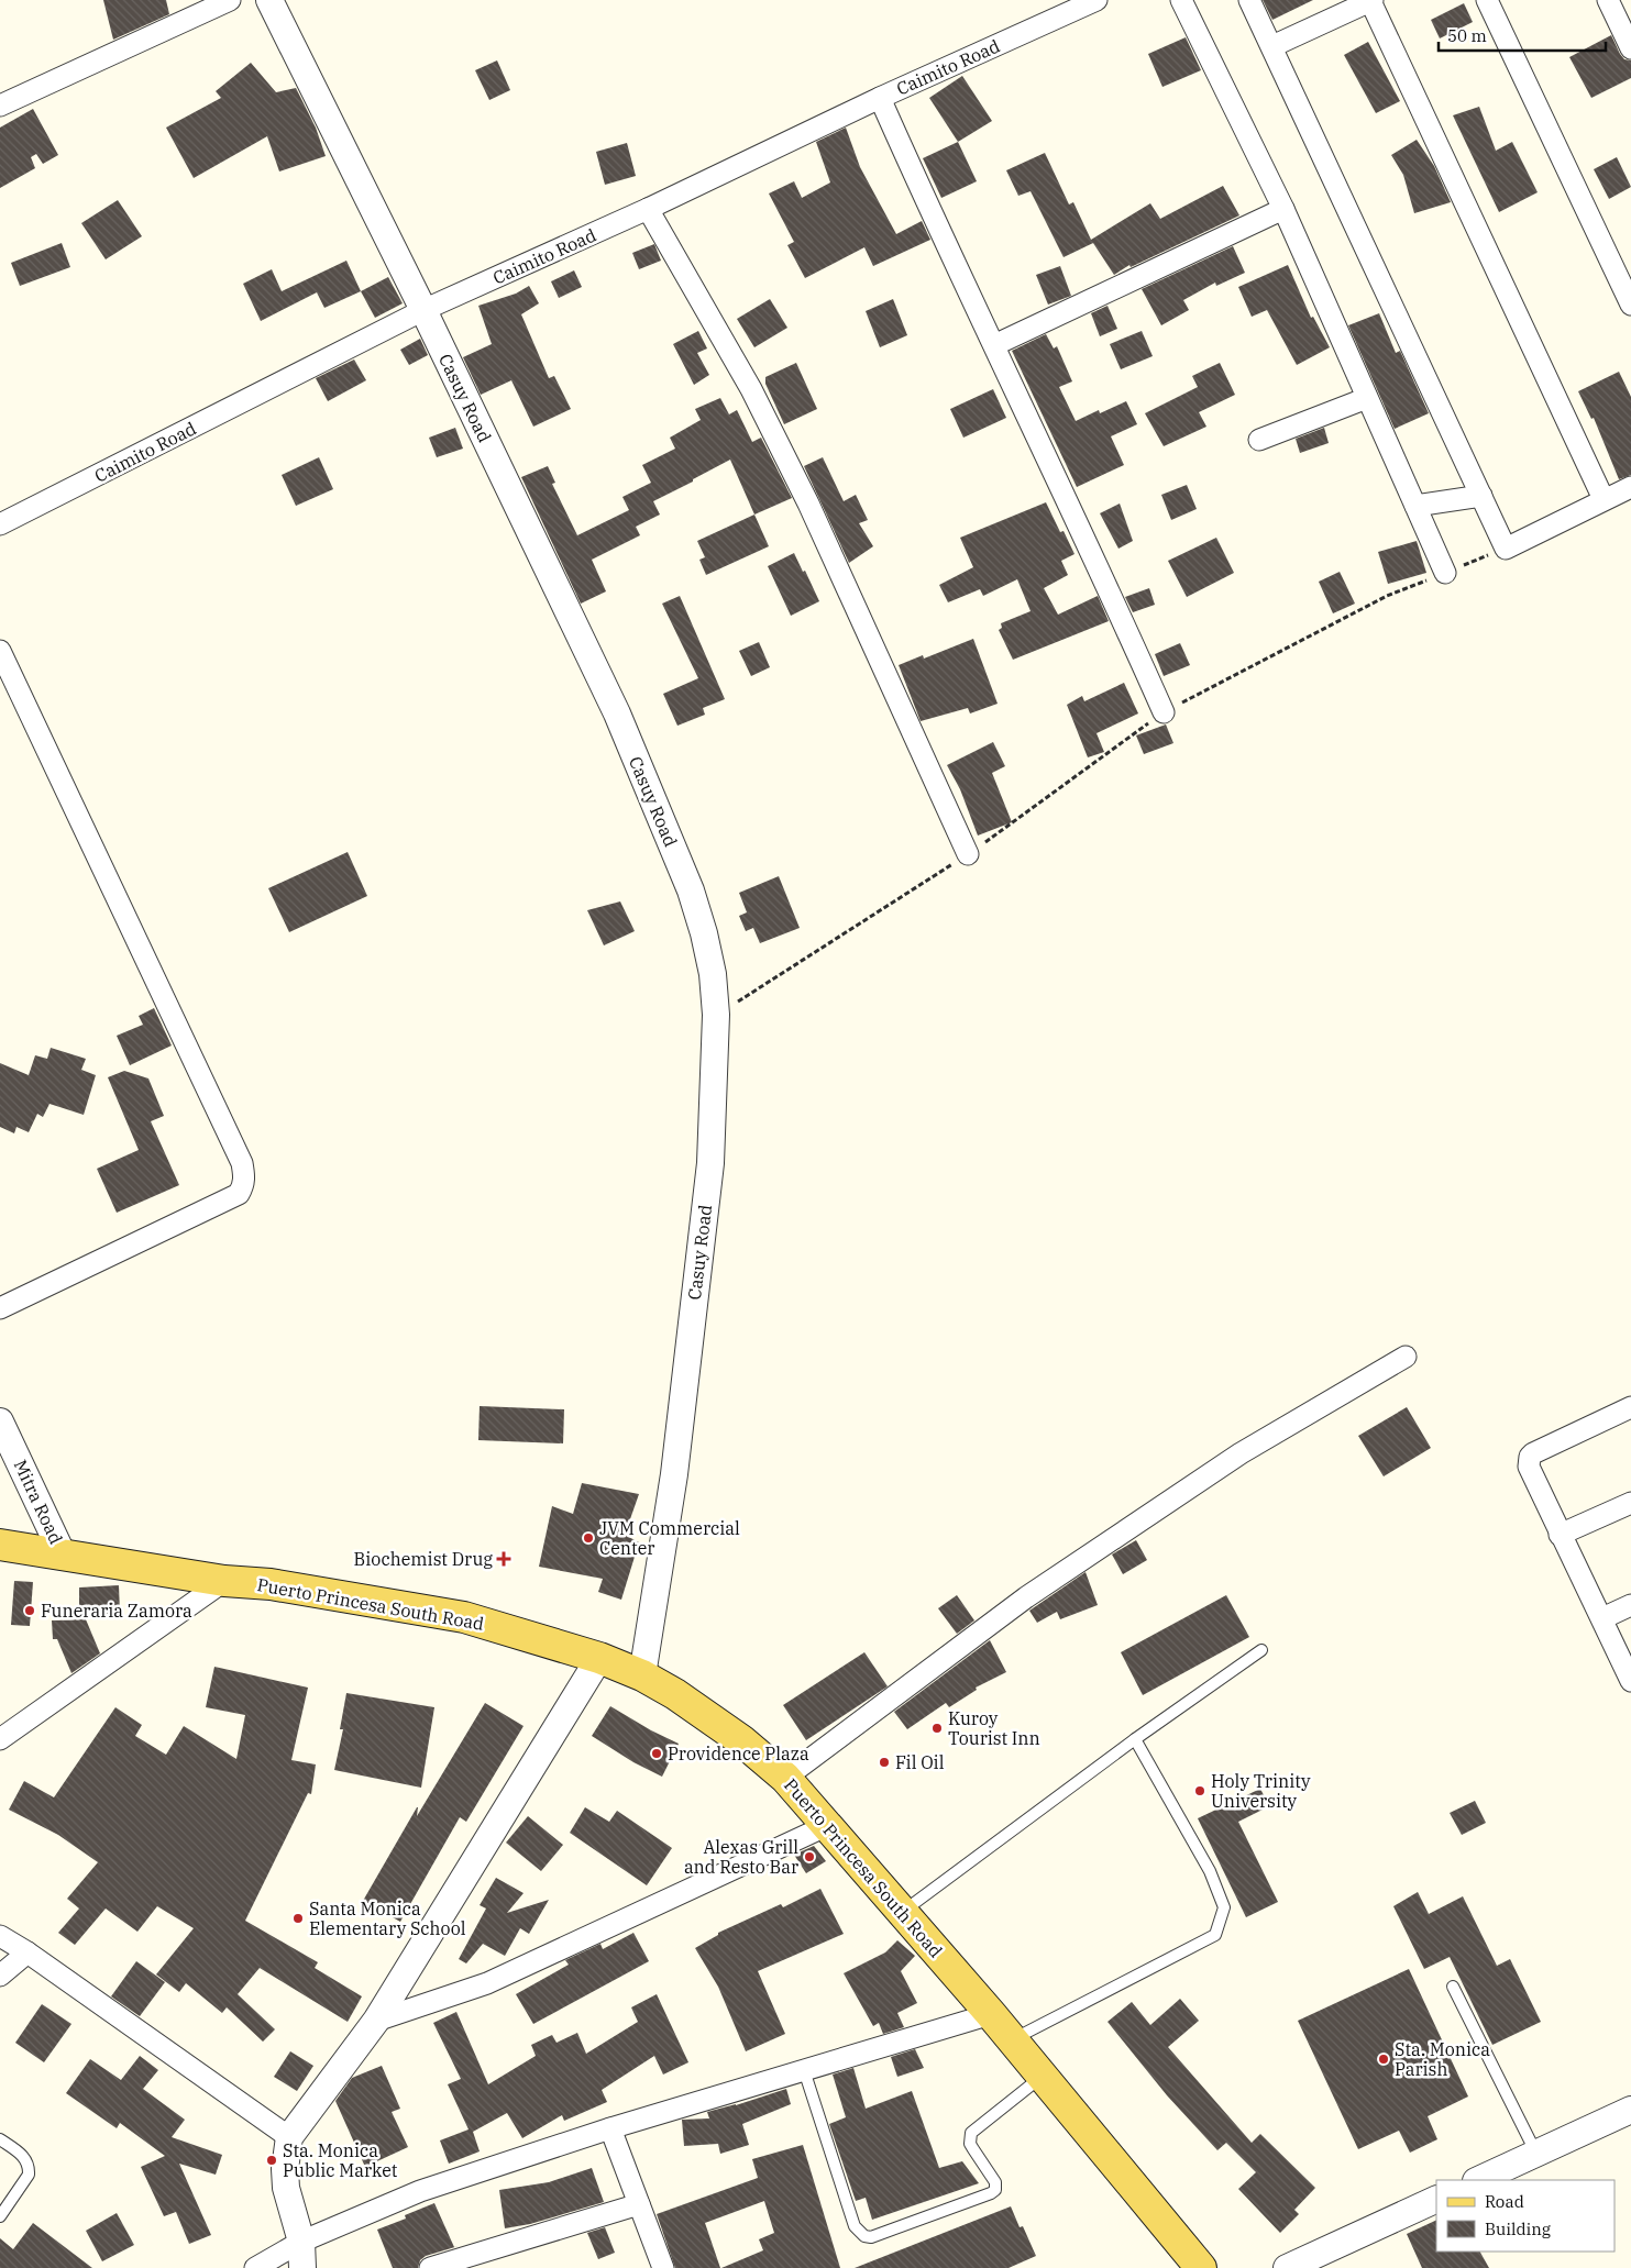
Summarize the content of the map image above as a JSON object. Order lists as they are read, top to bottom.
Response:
{
  "streets": {
    "main road": ["Puerto Princesa South Road"],
    "street": ["Caimito Road", "Casuy Road", "Mitra Road"]
  },
  "crossings": [
    ["Caimito Road", "Casuy Road"],
    ["Casuy Road", "Puerto Princesa South Road"],
    ["Mitra Road", "Puerto Princesa South Road"]
  ],
  "places": {
    "other": [
      "JVM Commercial Center",
      "Funeraria Zamora",
      "Kuroy Tourist Inn",
      "Providence Plaza",
      "Fil Oil",
      "Holy Trinity University",
      "Alexas Grill and Resto Bar",
      "Santa Monica Elementary School",
      "Sta. Monica Parish",
      "Sta. Monica Public Market"
    ],
    "health": ["Biochemist Drug"]
  },
  "legend": ["Road", "Building"],
  "scale_bar": "50 m"
}
